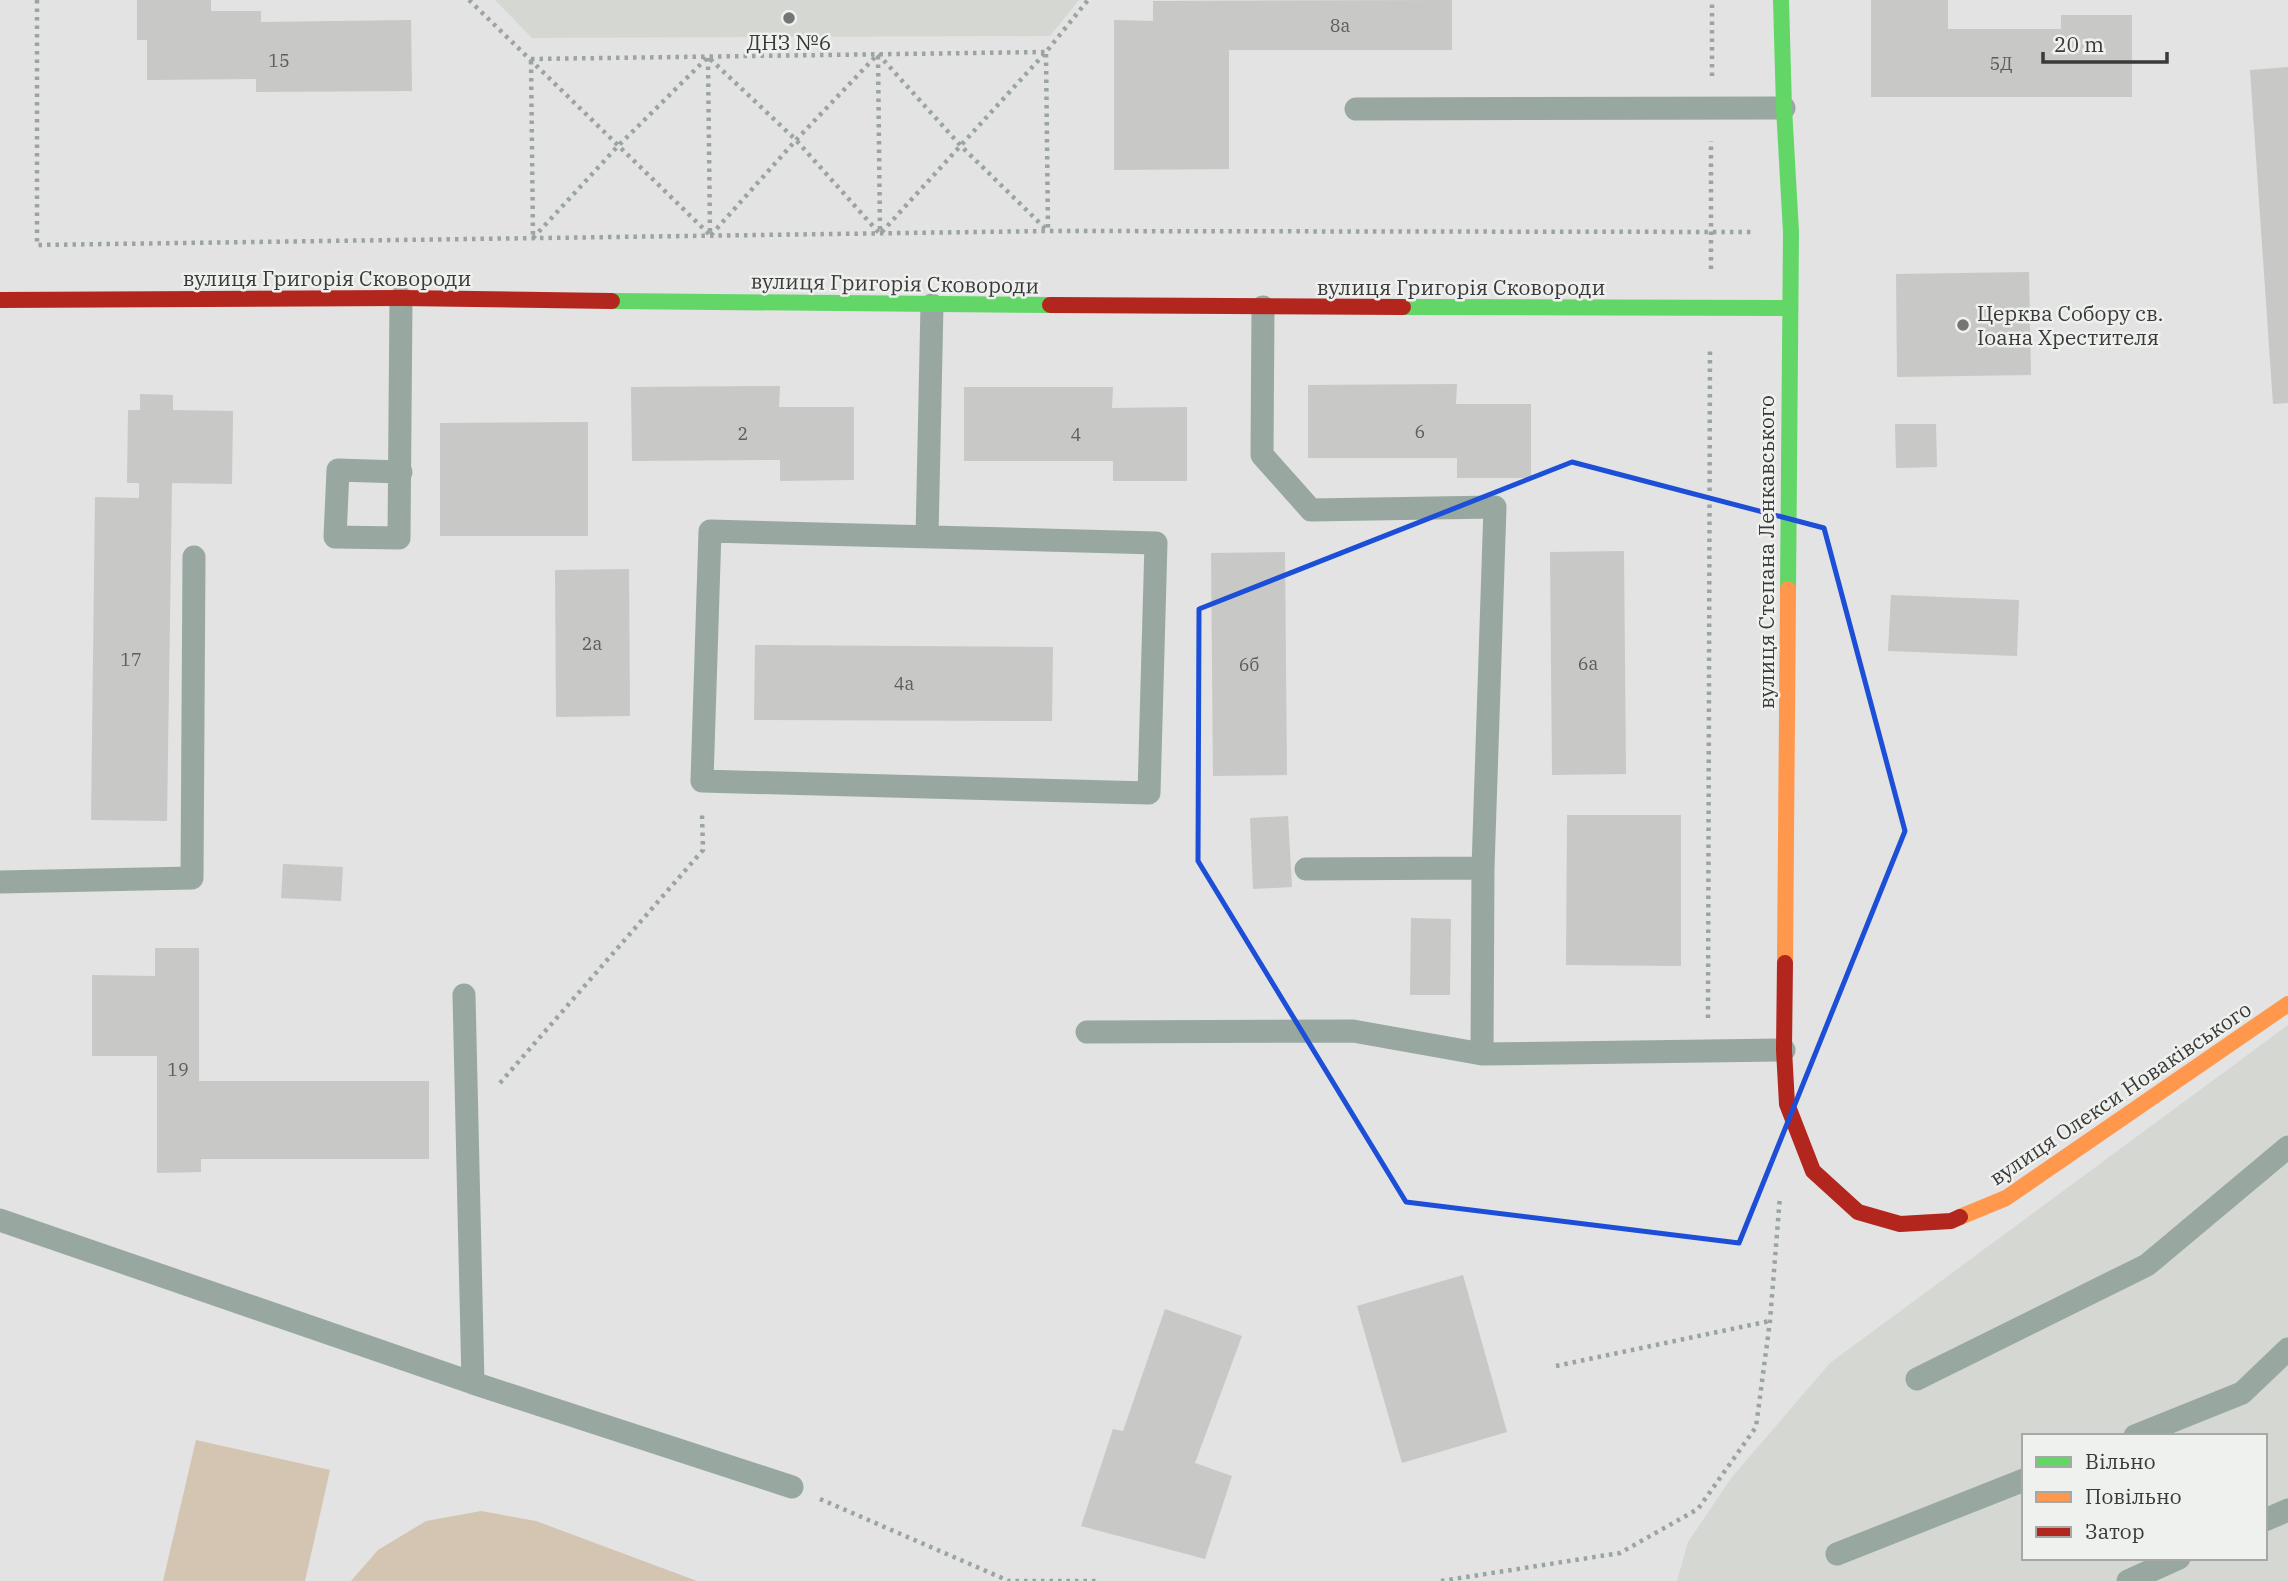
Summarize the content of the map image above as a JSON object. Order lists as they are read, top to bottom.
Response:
{
  "streets": {
    "street": ["вулиця Григорія Сковороди", "вулиця Степана Ленкавського", "вулиця Олекси Новаківського"]
  },
  "crossings": [
    ["вулиця Григорія Сковороди", "вулиця Степана Ленкавського"],
    ["вулиця Степана Ленкавського", "вулиця Олекси Новаківського"]
  ],
  "places": ["ДНЗ №6", "Церква Собору св. Іоана Хрестителя"],
  "house_numbers": [
    "8а",
    "15",
    "5Д",
    "6",
    "2",
    "4",
    "2а",
    "17",
    "6а",
    "6б",
    "4а",
    "19"
  ],
  "legend": ["Вільно", "Повільно", "Затор"],
  "scale_bar": "20 m"
}
